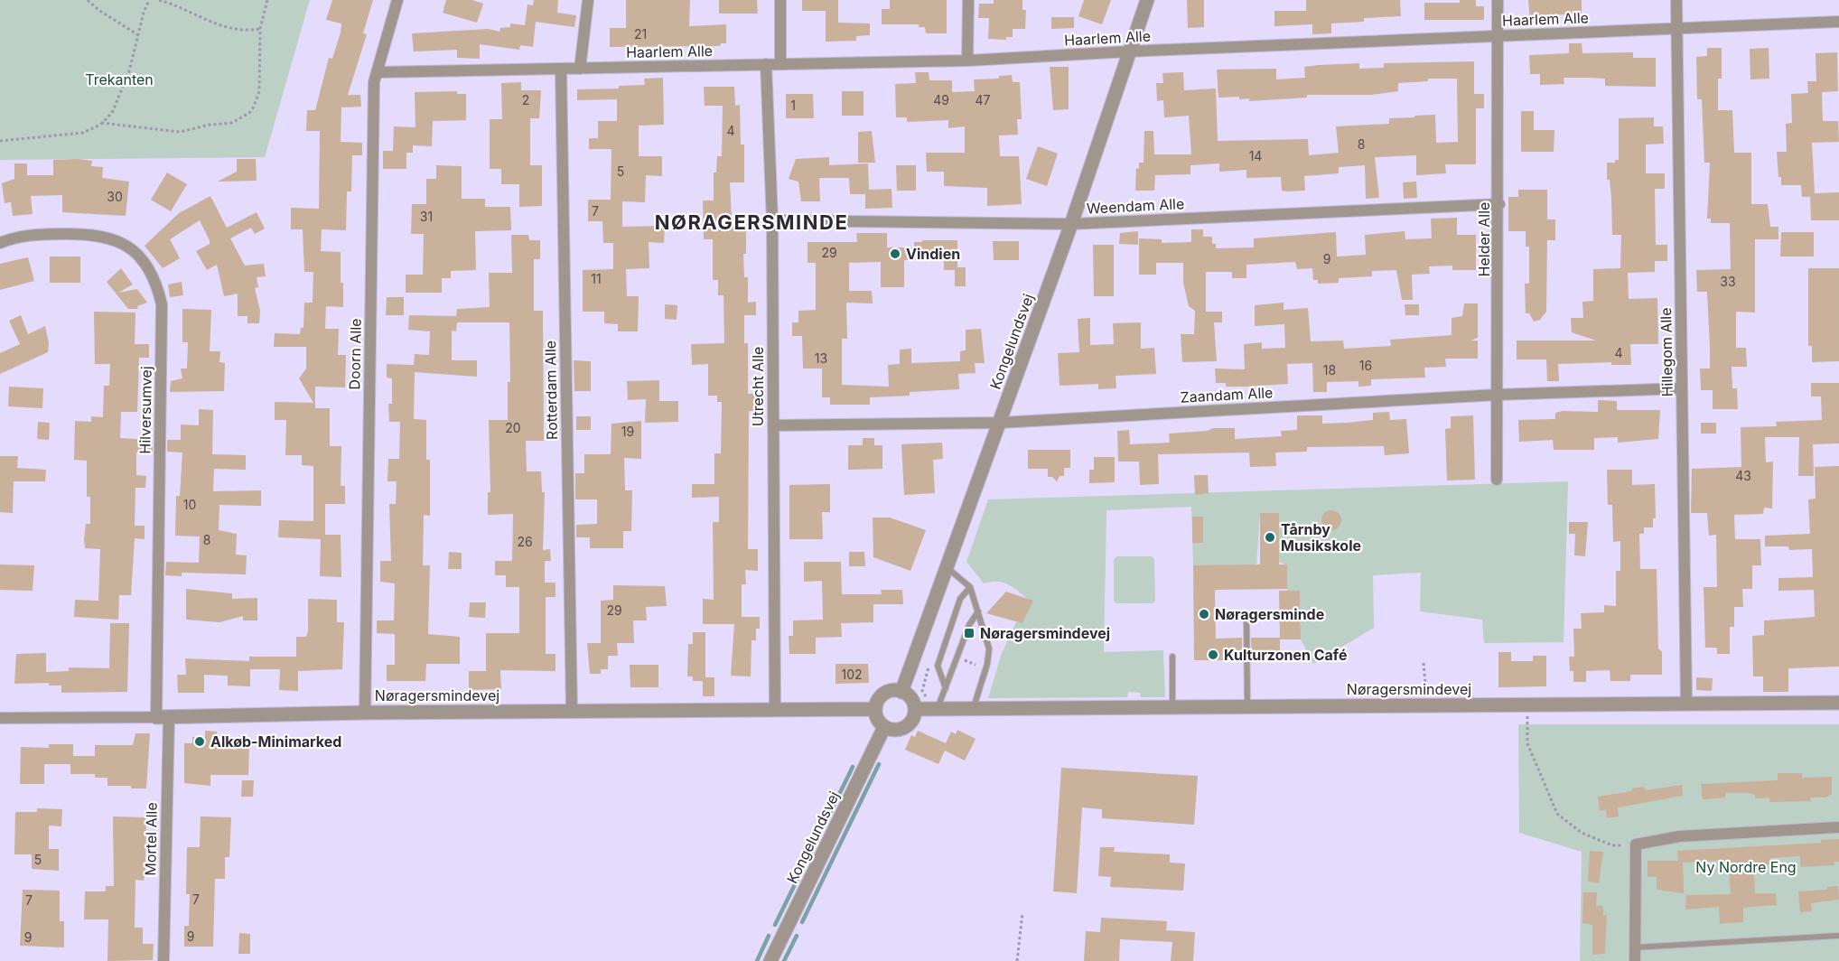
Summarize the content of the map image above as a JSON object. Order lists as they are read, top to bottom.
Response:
{
  "streets": {
    "street": [
      "Haarlem Alle",
      "Weendam Alle",
      "Helder Alle",
      "Kongelundsvej",
      "Hillegom Alle",
      "Doorn Alle",
      "Utrecht Alle",
      "Rotterdam Alle",
      "Zaandam Alle",
      "Hilversumvej",
      "Nøragersmindevej",
      "Mortel Alle"
    ]
  },
  "crossings": [
    ["Haarlem Alle", "Helder Alle"],
    ["Haarlem Alle", "Kongelundsvej"],
    ["Haarlem Alle", "Hillegom Alle"],
    ["Haarlem Alle", "Doorn Alle"],
    ["Haarlem Alle", "Utrecht Alle"],
    ["Haarlem Alle", "Rotterdam Alle"],
    ["Weendam Alle", "Helder Alle"],
    ["Weendam Alle", "Kongelundsvej"],
    ["Weendam Alle", "Utrecht Alle"],
    ["Helder Alle", "Zaandam Alle"],
    ["Kongelundsvej", "Zaandam Alle"],
    ["Kongelundsvej", "Nøragersmindevej"],
    ["Hillegom Alle", "Zaandam Alle"],
    ["Hillegom Alle", "Nøragersmindevej"],
    ["Doorn Alle", "Nøragersmindevej"],
    ["Utrecht Alle", "Zaandam Alle"],
    ["Utrecht Alle", "Nøragersmindevej"],
    ["Rotterdam Alle", "Nøragersmindevej"],
    ["Hilversumvej", "Nøragersmindevej"],
    ["Hilversumvej", "Mortel Alle"],
    ["Nøragersmindevej", "Mortel Alle"]
  ],
  "districts": ["NØRAGERSMINDE"],
  "parks": ["Trekanten", "Ny Nordre Eng"],
  "places": {
    "other": [
      "Vindien",
      "Tårnby Musikskole",
      "Nøragersminde",
      "Kulturzonen Café",
      "Alkøb-Minimarked"
    ],
    "transit": ["Nøragersmindevej"]
  },
  "house_numbers": [
    "21",
    "2",
    "49",
    "47",
    "1",
    "4",
    "8",
    "14",
    "5",
    "30",
    "7",
    "31",
    "29",
    "9",
    "11",
    "33",
    "4",
    "13",
    "16",
    "18",
    "20",
    "19",
    "43",
    "10",
    "8",
    "26",
    "29",
    "102",
    "5",
    "7",
    "7",
    "9",
    "9"
  ]
}
